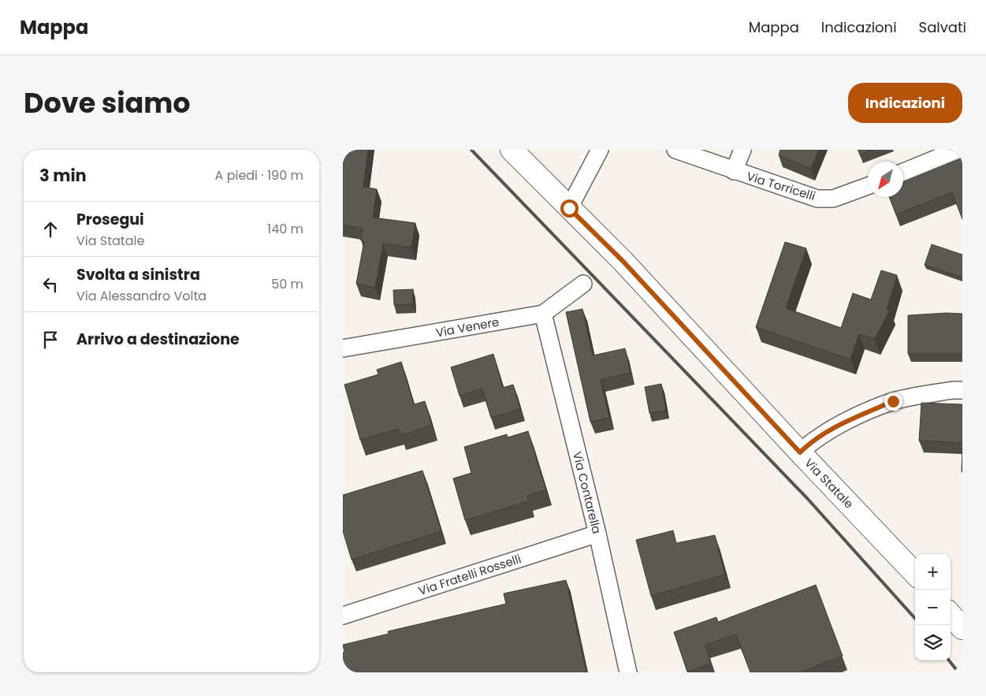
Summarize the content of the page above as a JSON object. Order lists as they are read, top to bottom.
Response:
{
  "streets": {
    "main road": ["Via Statale"],
    "street": [
      "Via Torricelli",
      "Via Venere",
      "Via Contarella",
      "Via Fratelli Rosselli"
    ]
  },
  "crossings": [
    ["Via Venere", "Via Contarella"],
    ["Via Contarella", "Via Fratelli Rosselli"]
  ],
  "north": "bottom left",
  "page": {
    "header": "Mappa",
    "nav": ["Mappa", "Indicazioni", "Salvati"],
    "title": "Dove siamo",
    "buttons": "Indicazioni",
    "heading": ["3 min", "A piedi · 190 m"],
    "list": [
      ["Prosegui", "Via Statale", "140 m"],
      ["Svolta a sinistra", "Via Alessandro Volta", "50 m"],
      "Arrivo a destinazione"
    ],
    "map_buttons": ["+", "−"]
  }
}
